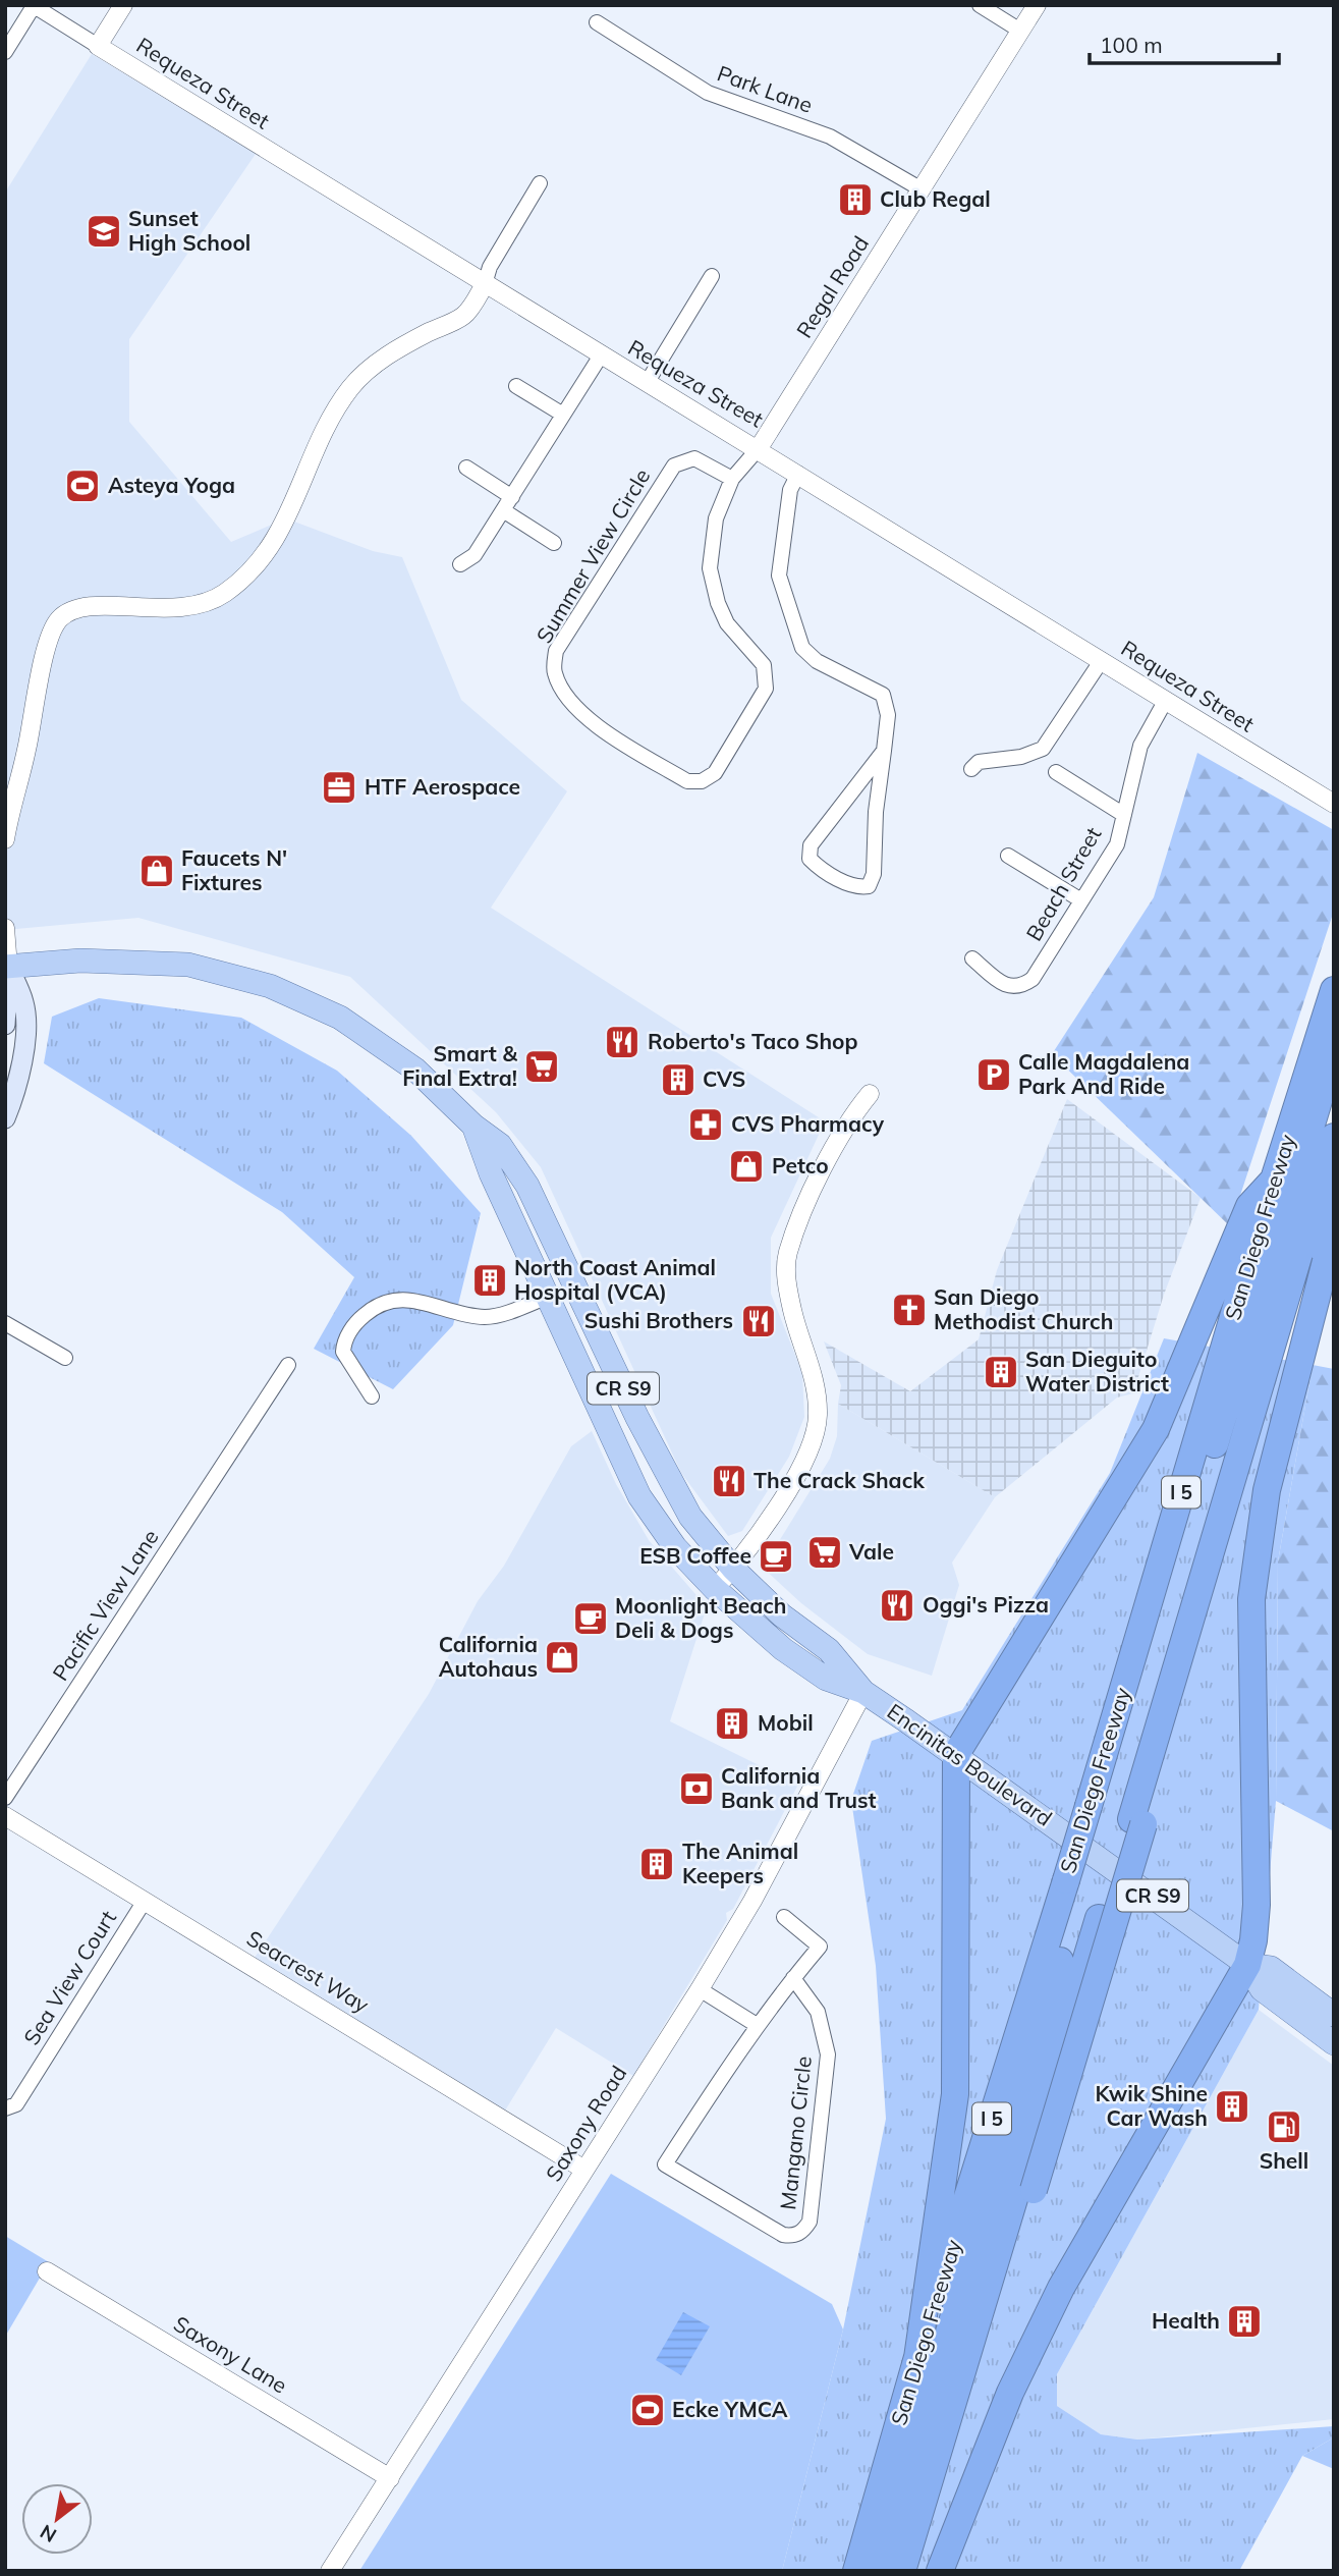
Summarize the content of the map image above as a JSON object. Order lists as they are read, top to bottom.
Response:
{
  "streets": {
    "highway": ["San Diego Freeway", "I 5"],
    "main road": ["CR S9", "Encinitas Boulevard"],
    "street": [
      "Requeza Street",
      "Park Lane",
      "Regal Road",
      "Summer View Circle",
      "Beach Street",
      "Pacific View Lane",
      "Seacrest Way",
      "Sea View Court",
      "Saxony Road",
      "Mangano Circle",
      "Saxony Lane"
    ]
  },
  "crossings": [
    ["Requeza Street", "Regal Road"],
    ["Requeza Street", "Summer View Circle"],
    ["Requeza Street", "Beach Street"],
    ["Park Lane", "Regal Road"],
    ["Regal Road", "Summer View Circle"],
    ["Encinitas Boulevard", "Saxony Road"],
    ["Seacrest Way", "Sea View Court"],
    ["Seacrest Way", "Saxony Road"],
    ["Saxony Road", "Saxony Lane"]
  ],
  "places": {
    "building": [
      "Club Regal",
      "CVS",
      "North Coast Animal Hospital (VCA)",
      "San Dieguito Water District",
      "Mobil",
      "The Animal Keepers",
      "Kwik Shine Car Wash",
      "Health"
    ],
    "school or university": ["Sunset High School"],
    "sports": ["Asteya Yoga", "Ecke YMCA"],
    "office": ["HTF Aerospace"],
    "shop": ["Faucets N' Fixtures", "Petco", "California Autohaus"],
    "restaurant": [
      "Roberto's Taco Shop",
      "Sushi Brothers",
      "The Crack Shack",
      "Oggi's Pizza"
    ],
    "supermarket": ["Smart & Final Extra!", "Vale"],
    "parking": ["Calle Magdalena Park And Ride"],
    "pharmacy": ["CVS Pharmacy"],
    "church": ["San Diego Methodist Church"],
    "cafe": ["ESB Coffee", "Moonlight Beach Deli & Dogs"],
    "bank": ["California Bank and Trust"],
    "fuel station": ["Shell"]
  },
  "scale_bar": "100 m",
  "north": "bottom left"
}
